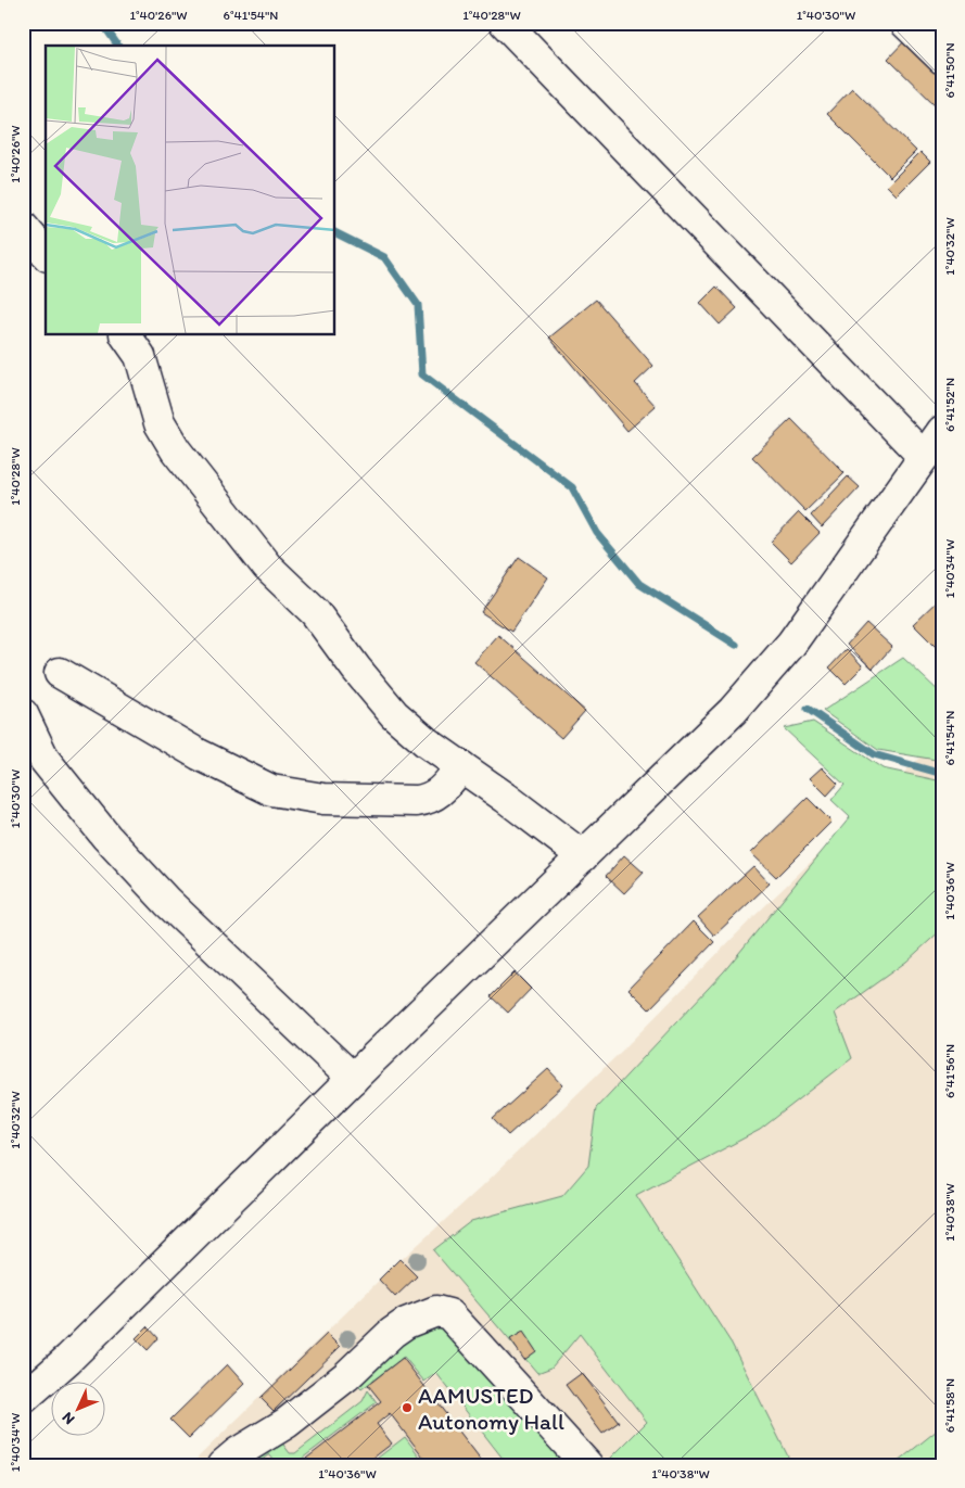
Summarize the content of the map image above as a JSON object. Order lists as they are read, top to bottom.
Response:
{
  "places": ["AAMUSTED Autonomy Hall"],
  "north": "bottom left",
  "coordinates": [
    "1°40'26\"W",
    "6°41'54\"N",
    "1°40'28\"W",
    "1°40'30\"W",
    "6°41'50\"N",
    "1°40'32\"W",
    "6°41'52\"N",
    "1°40'34\"W",
    "1°40'36\"W",
    "6°41'56\"N",
    "1°40'38\"W",
    "6°41'58\"N"
  ]
}
